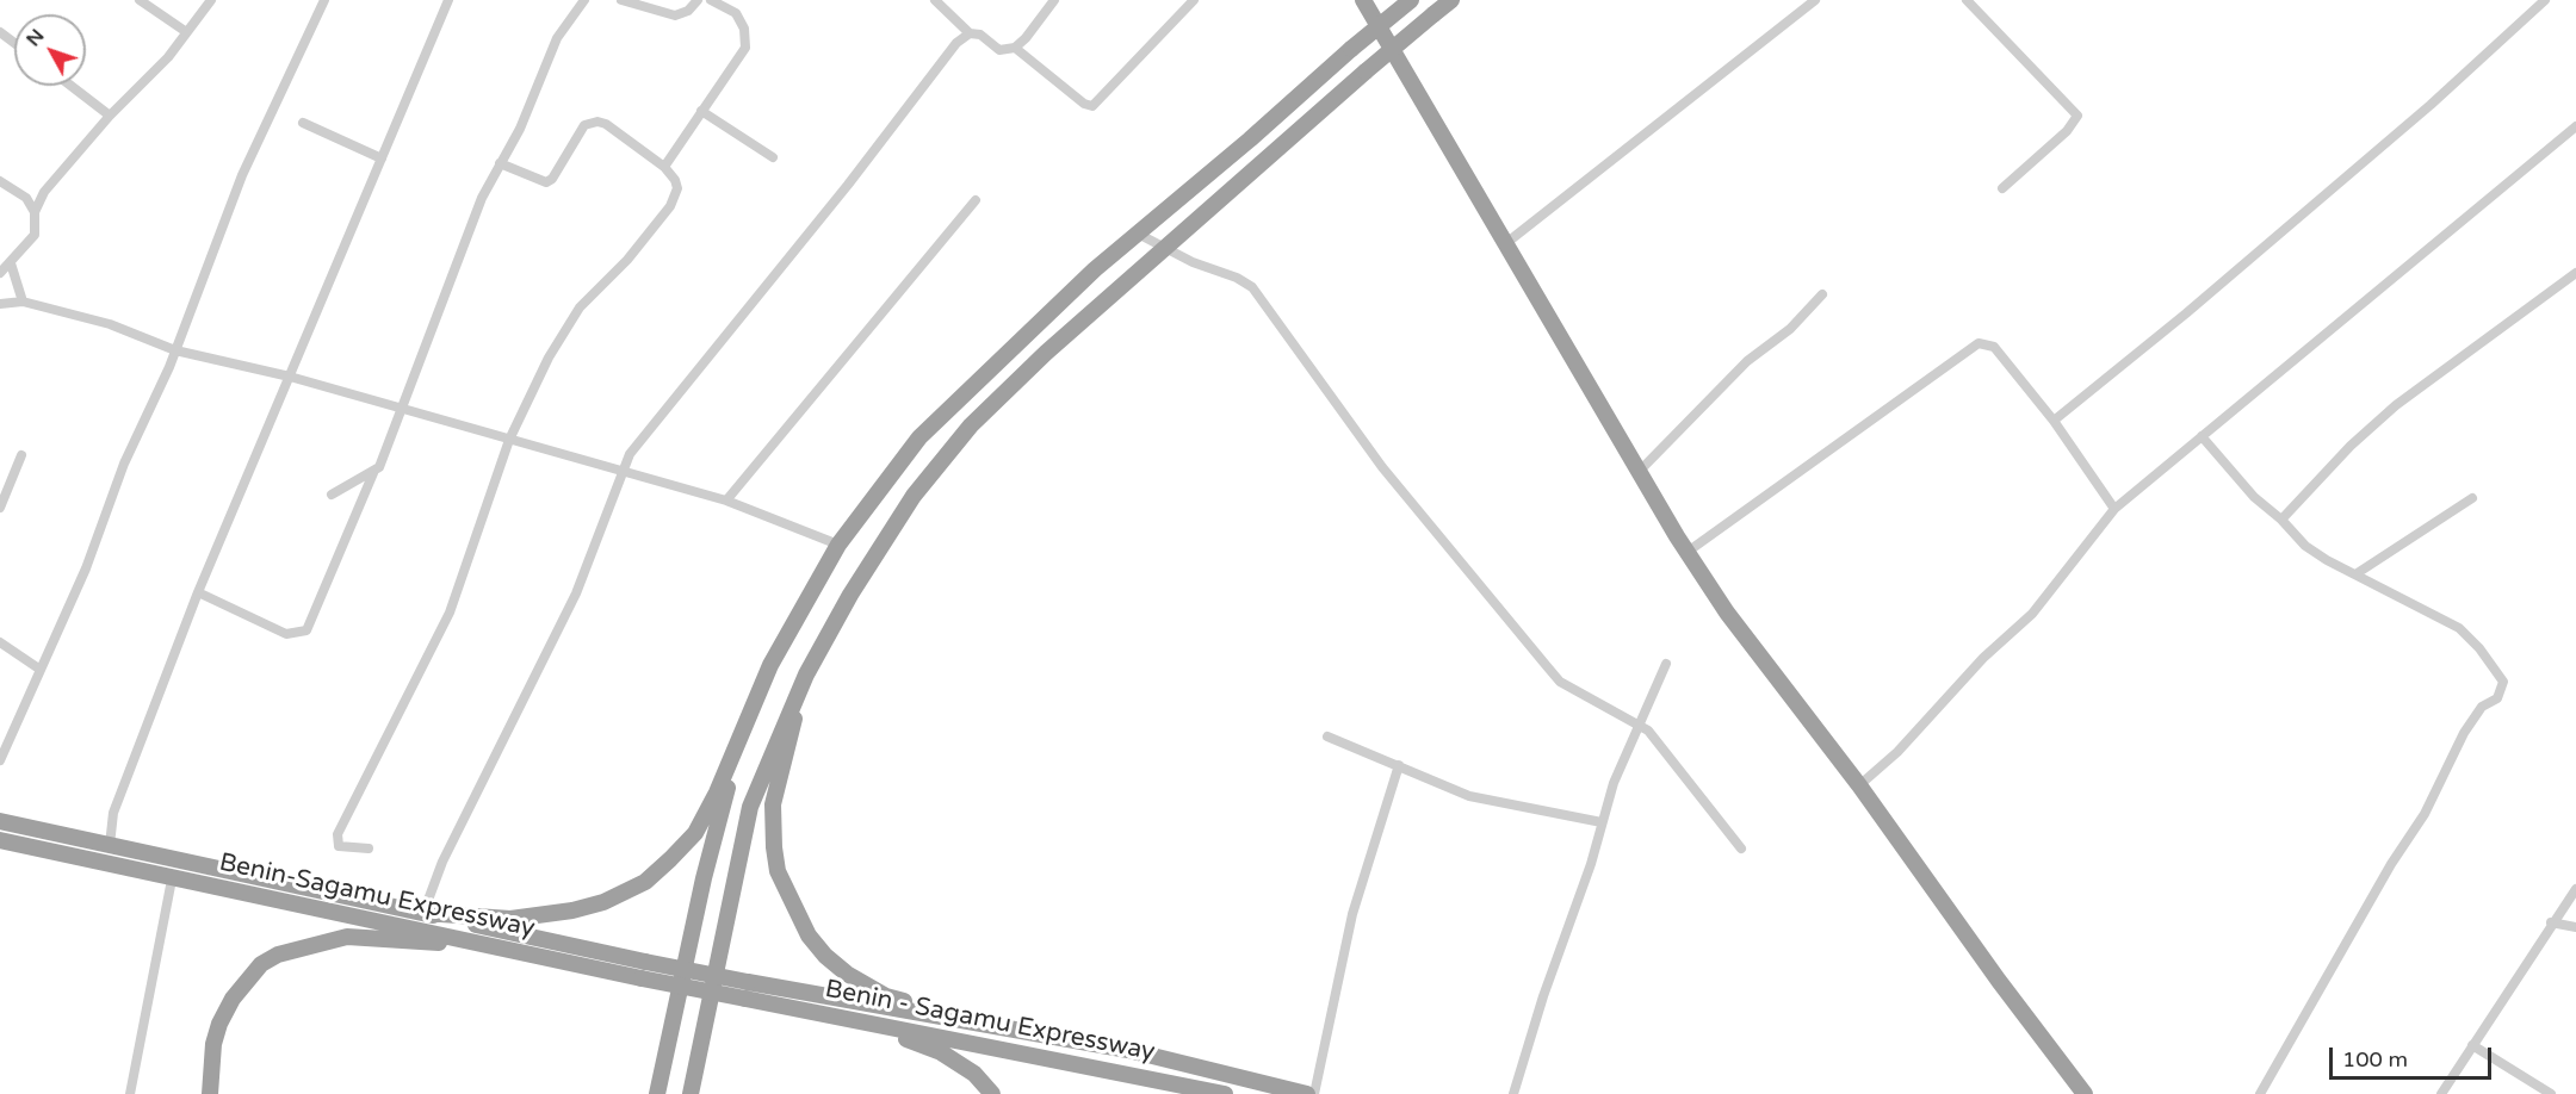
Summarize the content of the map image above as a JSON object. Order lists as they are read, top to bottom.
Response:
{
  "streets": {
    "highway": ["Benin-Sagamu Expressway", "Benin - Sagamu Expressway"]
  },
  "scale_bar": "100 m",
  "north": "top left"
}
